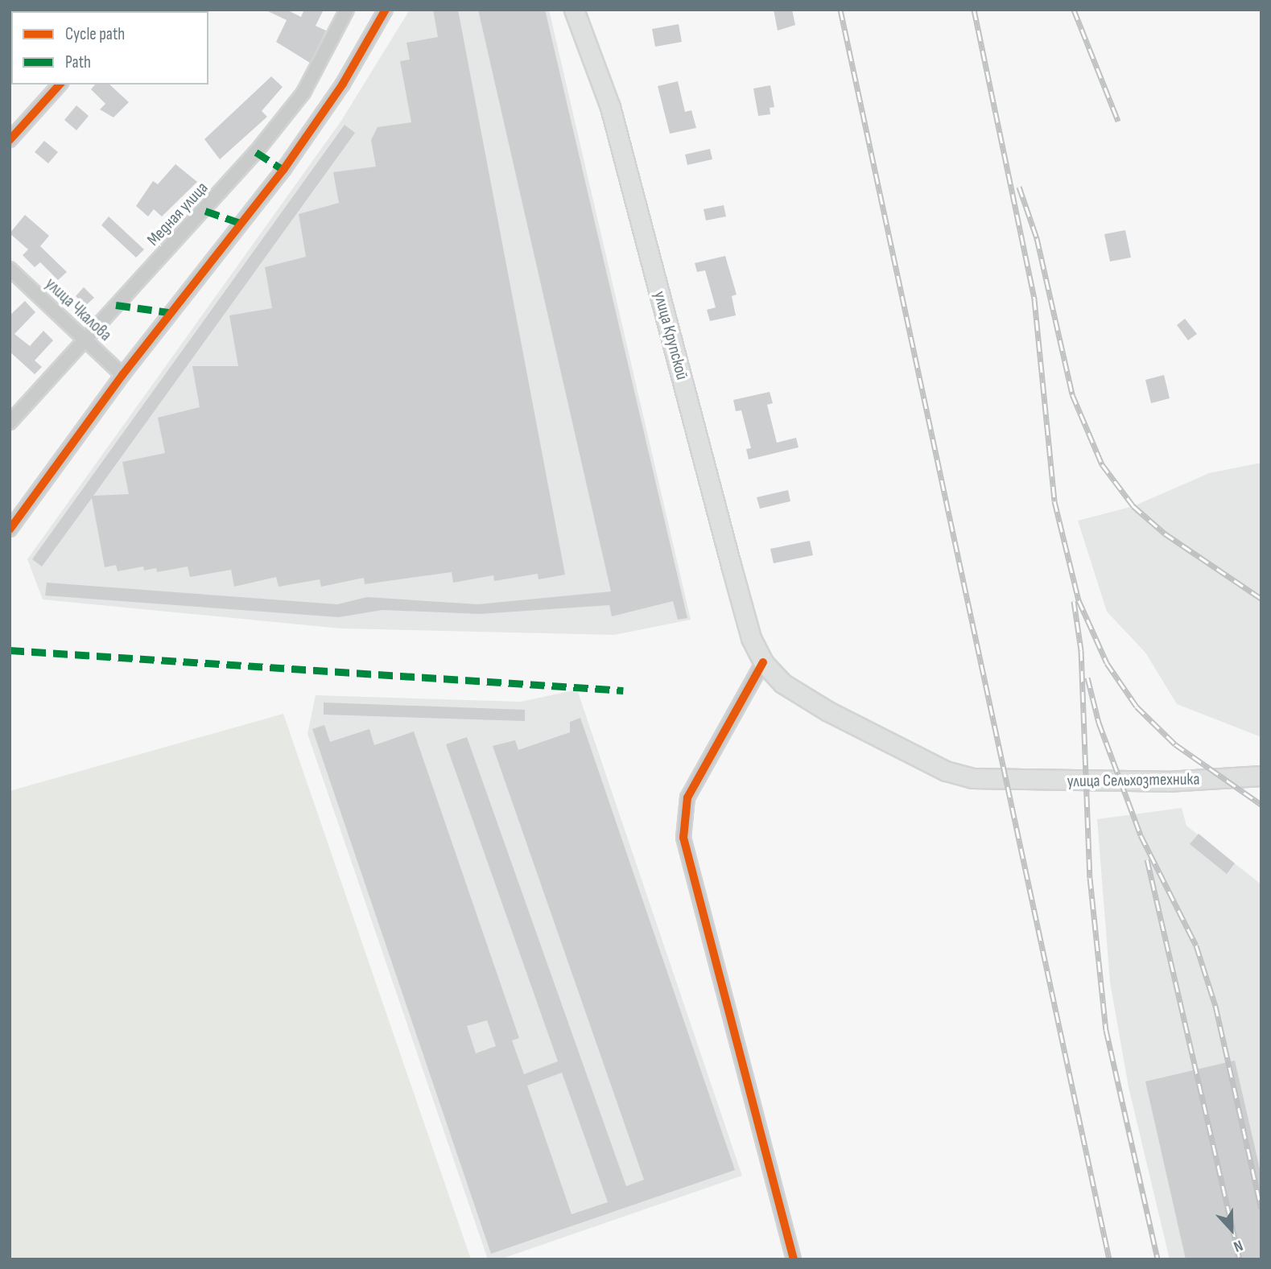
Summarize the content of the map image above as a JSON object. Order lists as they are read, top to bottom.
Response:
{
  "streets": {
    "main road": ["улица Крупской", "улица Сельхозтехника"],
    "street": ["Медная улица", "улица Чкалова"]
  },
  "crossings": [
    ["Медная улица", "улица Чкалова"],
    ["улица Крупской", "улица Сельхозтехника"]
  ],
  "legend": ["Cycle path", "Path"],
  "north": "bottom"
}
